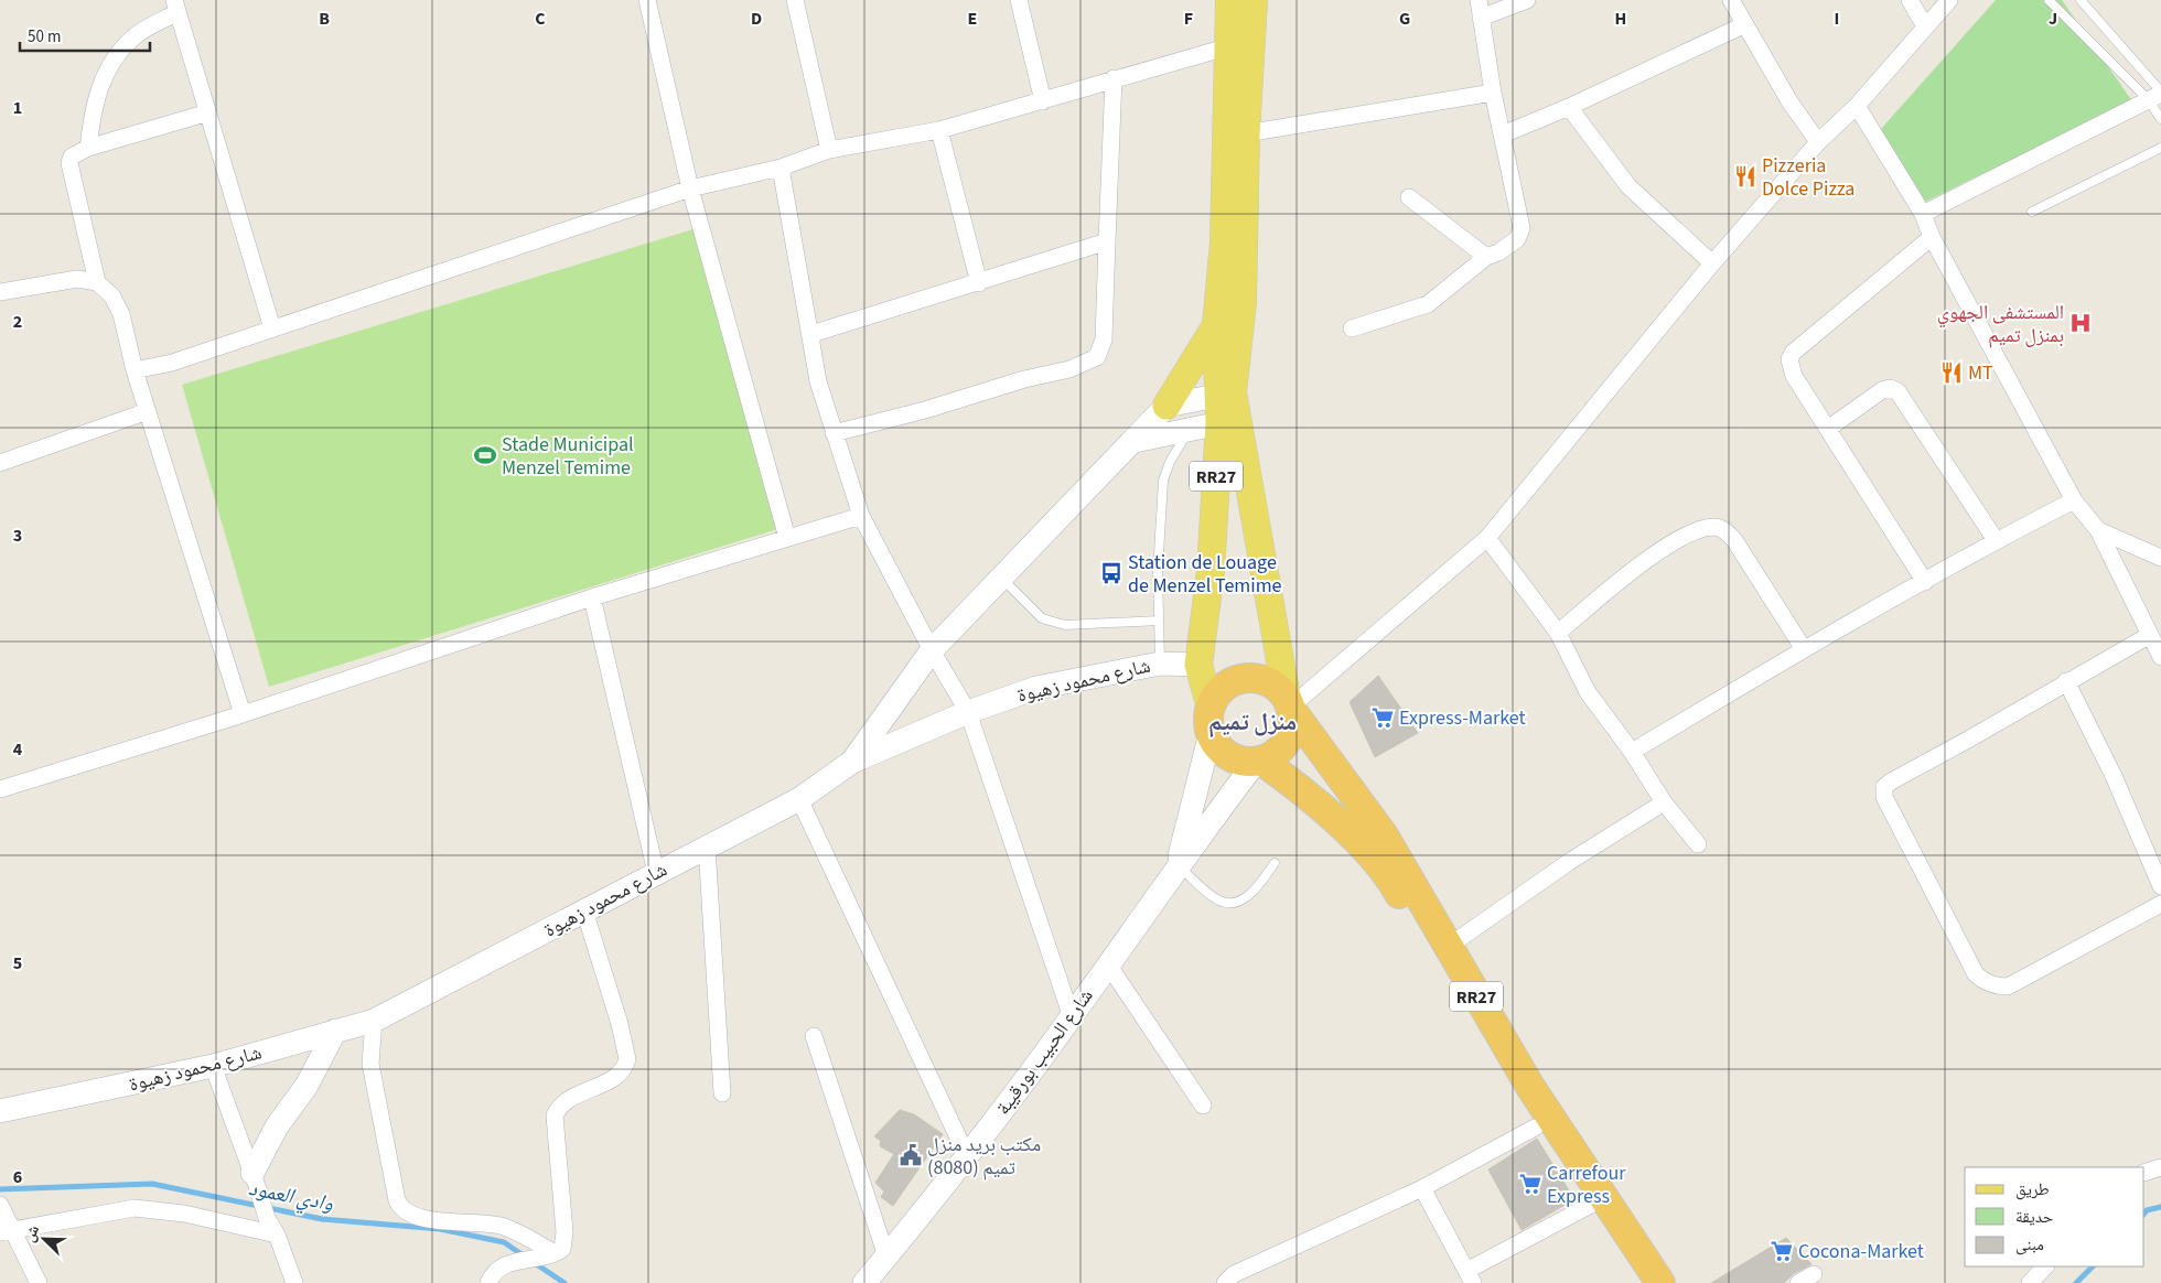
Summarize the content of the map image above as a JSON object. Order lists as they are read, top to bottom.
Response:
{
  "streets": {
    "highway": ["RR27"],
    "main road": ["شارع محمود زهيوة", "شارع الحبيب بورقيبة"]
  },
  "crossings": [
    ["RR27", "شارع محمود زهيوة"],
    ["RR27", "شارع الحبيب بورقيبة"]
  ],
  "districts": ["منزل تميم"],
  "water": ["وادي العمود"],
  "places": {
    "restaurant": ["Pizzeria Dolce Pizza", "MT"],
    "hospital": ["المستشفى الجهوي بمنزل تميم"],
    "sports": ["Stade Municipal Menzel Temime"],
    "bus stop": ["Station de Louage de Menzel Temime"],
    "supermarket": ["Express-Market", "Carrefour Express", "Cocona-Market"],
    "public building": ["مكتب بريد منزل تميم (8080)"]
  },
  "legend": ["طريق", "حديقة", "مبنى"],
  "scale_bar": "50 m",
  "north": "top left",
  "grid": {
    "columns": [
      "B",
      "C",
      "D",
      "E",
      "F",
      "G",
      "H",
      "I",
      "J"
    ],
    "rows": [
      "1",
      "2",
      "3",
      "4",
      "5",
      "6"
    ]
  }
}
